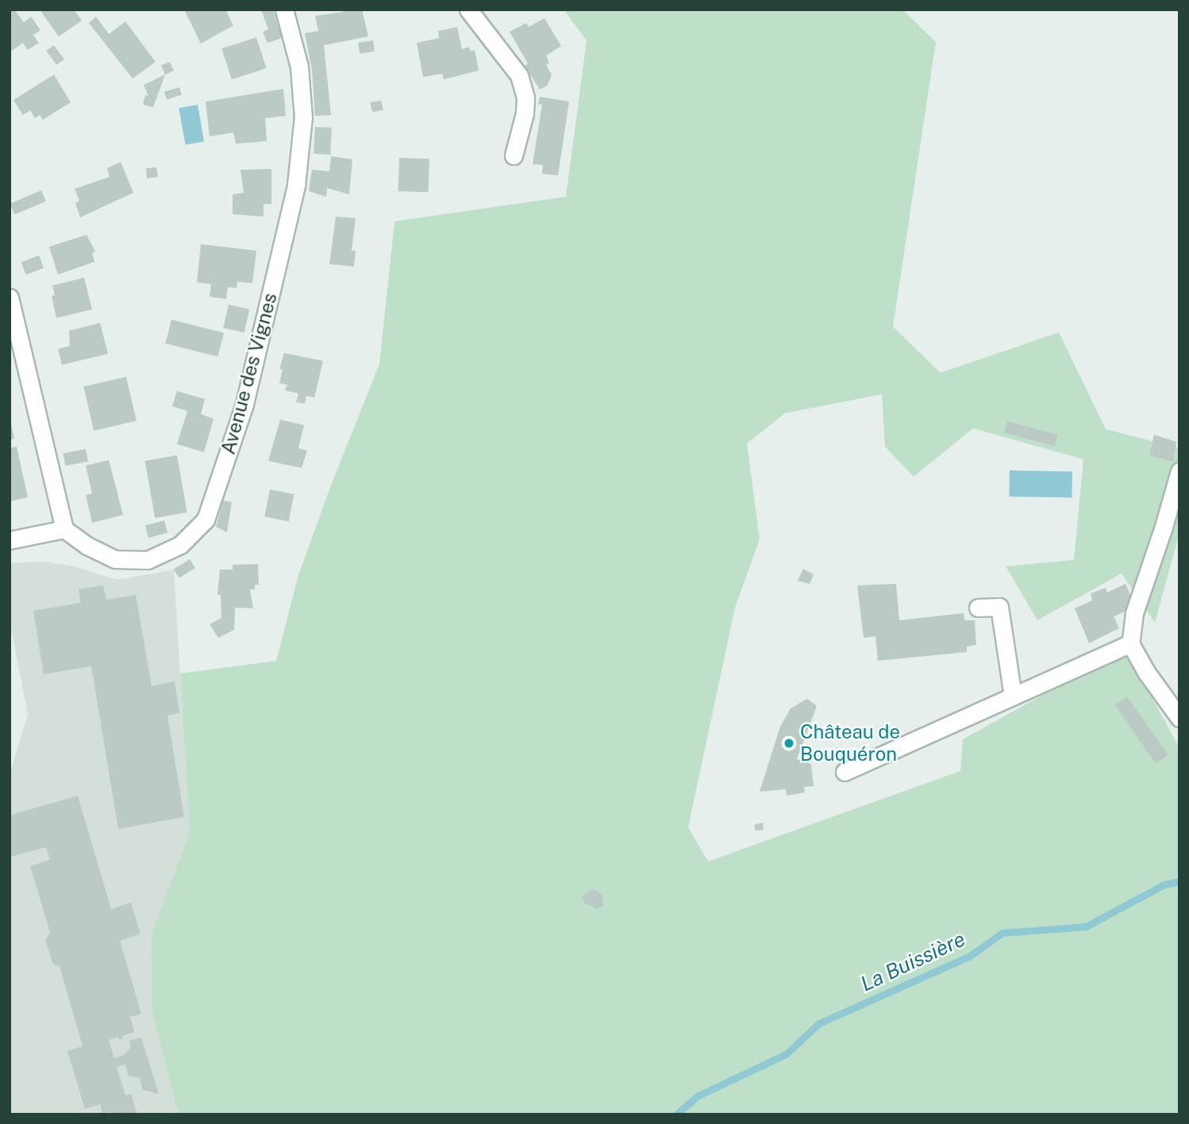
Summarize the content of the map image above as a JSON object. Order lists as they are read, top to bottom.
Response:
{
  "streets": {
    "street": ["Avenue des Vignes"]
  },
  "water": ["La Buissière"],
  "places": ["Château de Bouquéron"]
}
